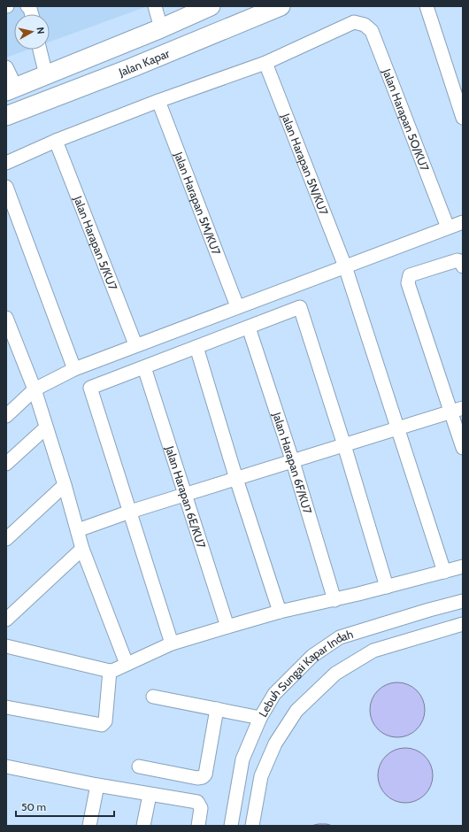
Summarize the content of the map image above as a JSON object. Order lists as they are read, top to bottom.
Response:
{
  "streets": {
    "highway": ["Jalan Kapar"],
    "street": [
      "Jalan Harapan 5O/KU7",
      "Jalan Harapan 5N/KU7",
      "Jalan Harapan 5M/KU7",
      "Jalan Harapan 5/KU7",
      "Jalan Harapan 6F/KU7",
      "Jalan Harapan 6E/KU7",
      "Lebuh Sungai Kapar Indah"
    ]
  },
  "crossings": [
    ["Jalan Harapan 5O/KU7", "Jalan Harapan 5N/KU7"]
  ],
  "scale_bar": "50 m",
  "north": "right"
}
